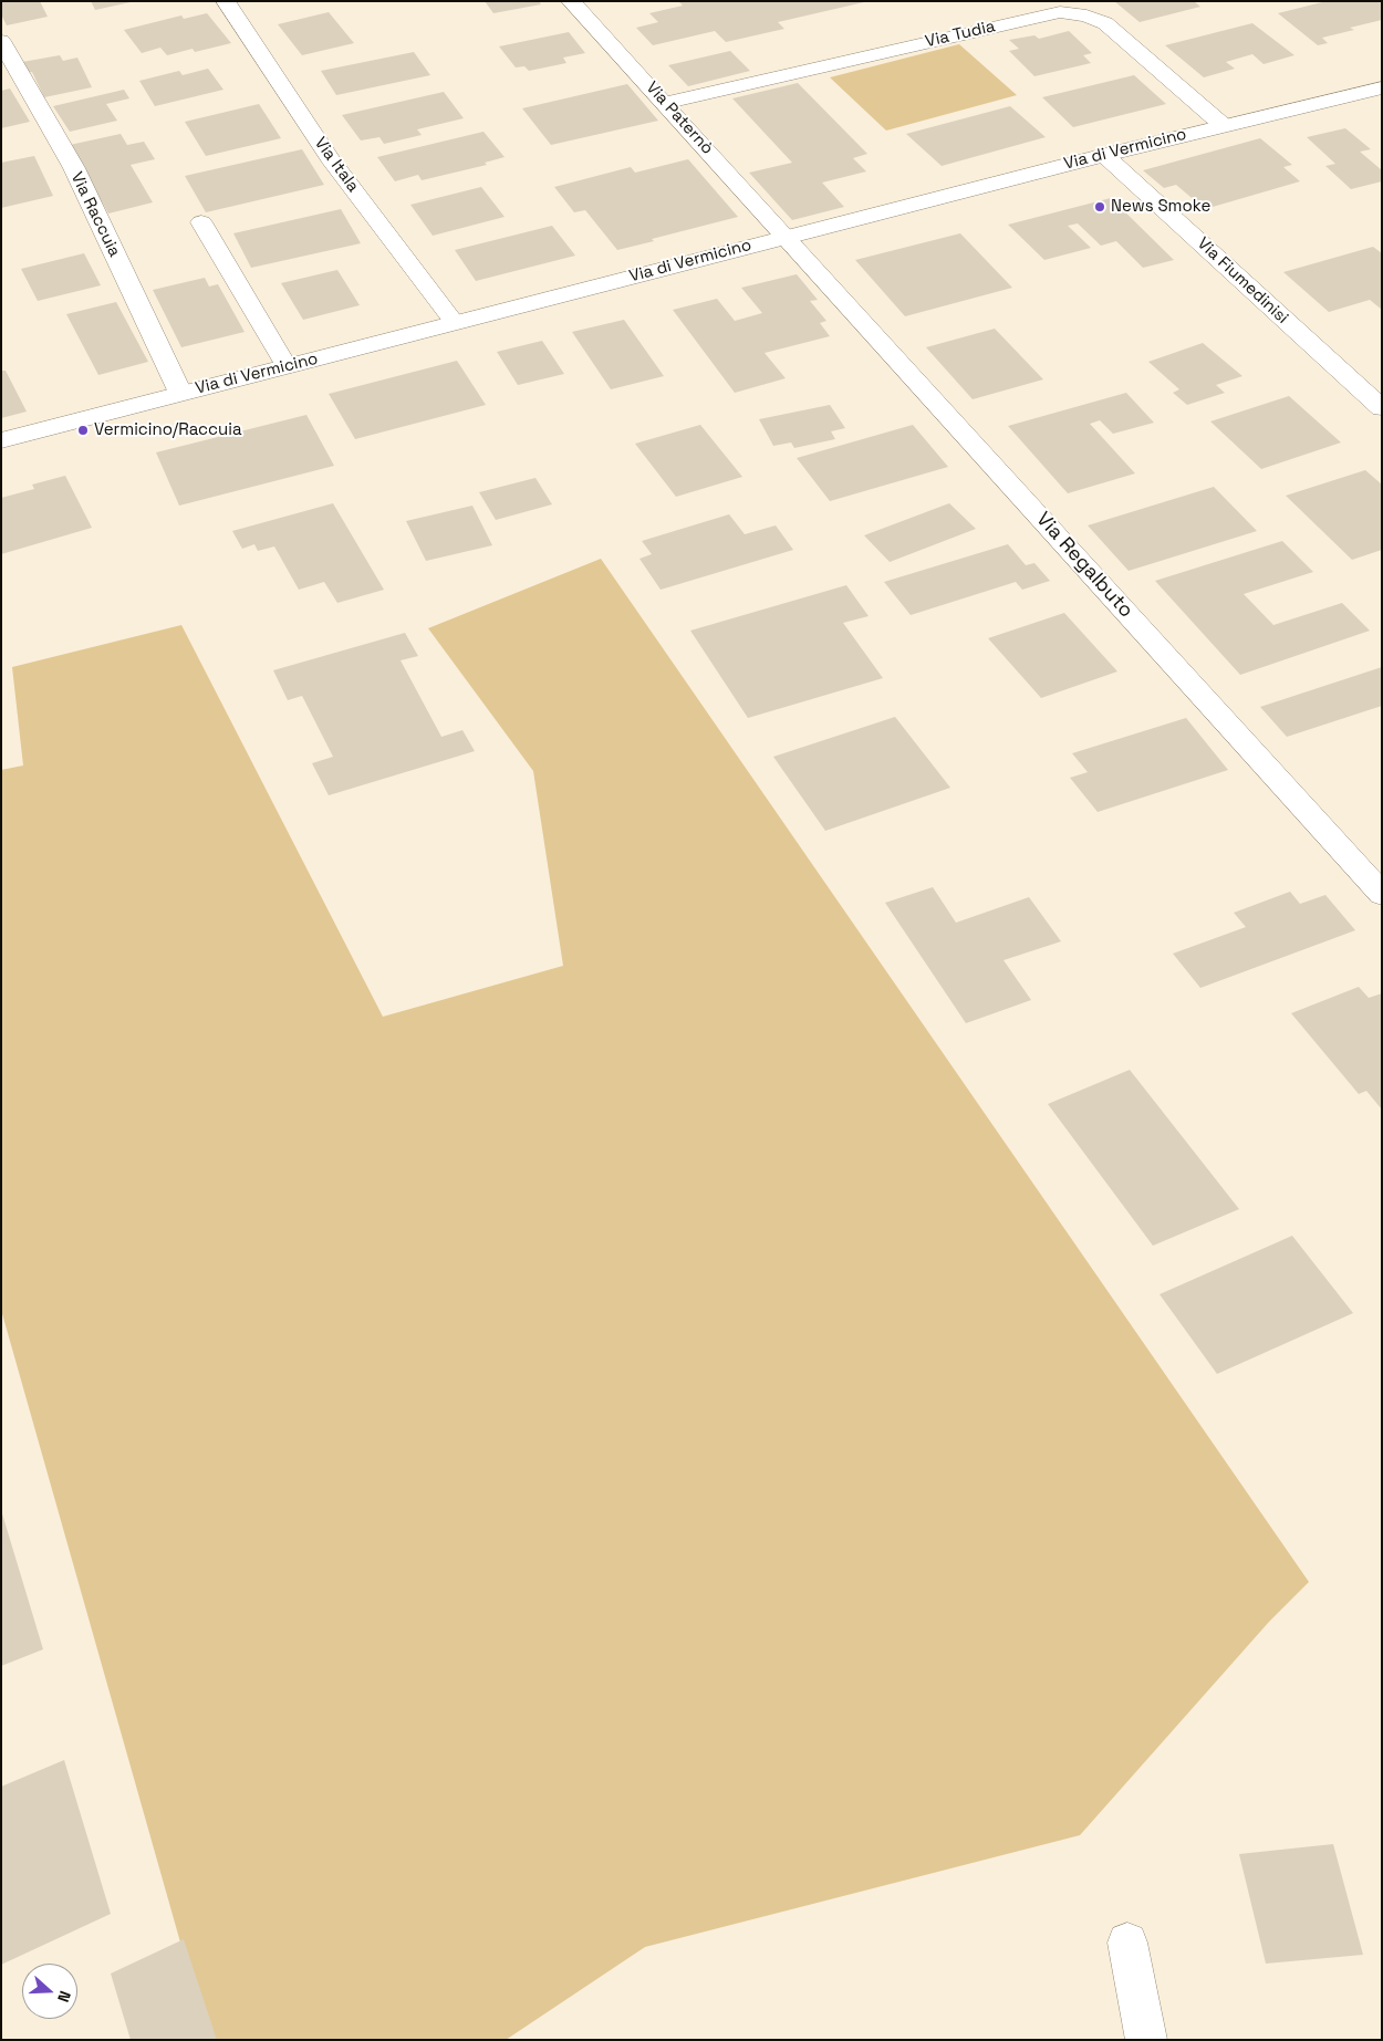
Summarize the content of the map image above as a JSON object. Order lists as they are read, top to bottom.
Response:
{
  "streets": {
    "street": [
      "Via Tudia",
      "Via Paternò",
      "Via di Vermicino",
      "Via Itala",
      "Via Raccuia",
      "Via Fiumedinisi",
      "Via Regalbuto"
    ]
  },
  "crossings": [
    ["Via Tudia", "Via Paternò"],
    ["Via Tudia", "Via di Vermicino"],
    ["Via Paternò", "Via di Vermicino"],
    ["Via Paternò", "Via Regalbuto"],
    ["Via di Vermicino", "Via Itala"],
    ["Via di Vermicino", "Via Raccuia"],
    ["Via di Vermicino", "Via Fiumedinisi"],
    ["Via di Vermicino", "Via Regalbuto"]
  ],
  "places": ["News Smoke", "Vermicino/Raccuia"],
  "north": "right"
}
